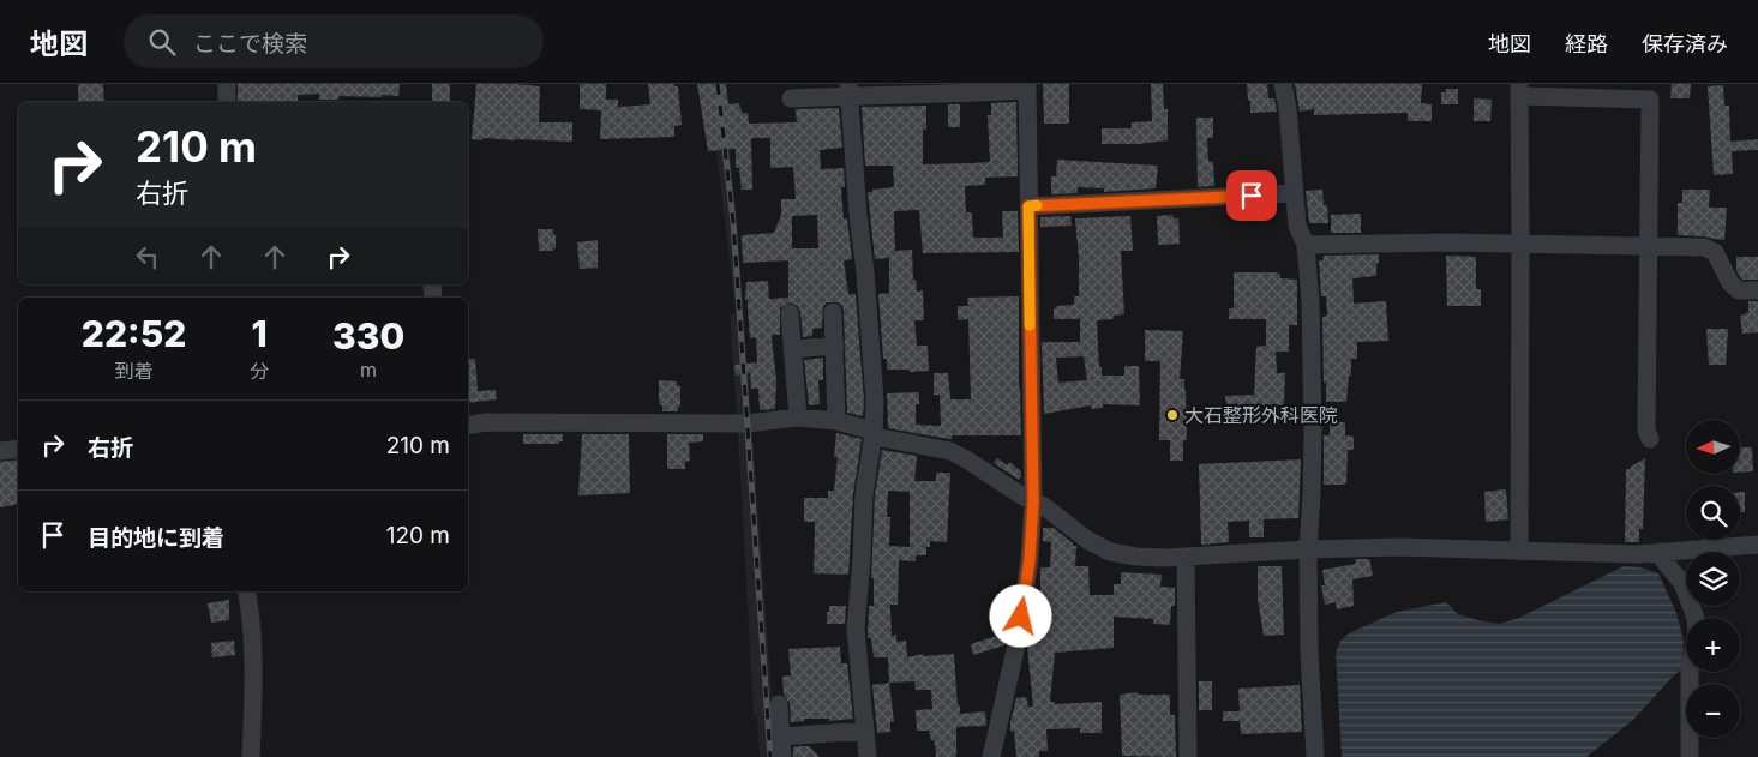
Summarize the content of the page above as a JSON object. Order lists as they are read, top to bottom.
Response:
{
  "places": ["大石整形外科医院"],
  "north": "left",
  "page": {
    "header": "地図",
    "search": "ここで検索",
    "nav": ["地図", "経路", "保存済み"],
    "turn": ["210 m", "右折"],
    "eta": [
      "22:52",
      "到着",
      "1",
      "分",
      "330",
      "m"
    ],
    "list": [
      {
        "name": "右折",
        "value": "210 m"
      },
      {
        "name": "目的地に到着",
        "value": "120 m"
      }
    ],
    "map_buttons": ["+", "−"]
  }
}
